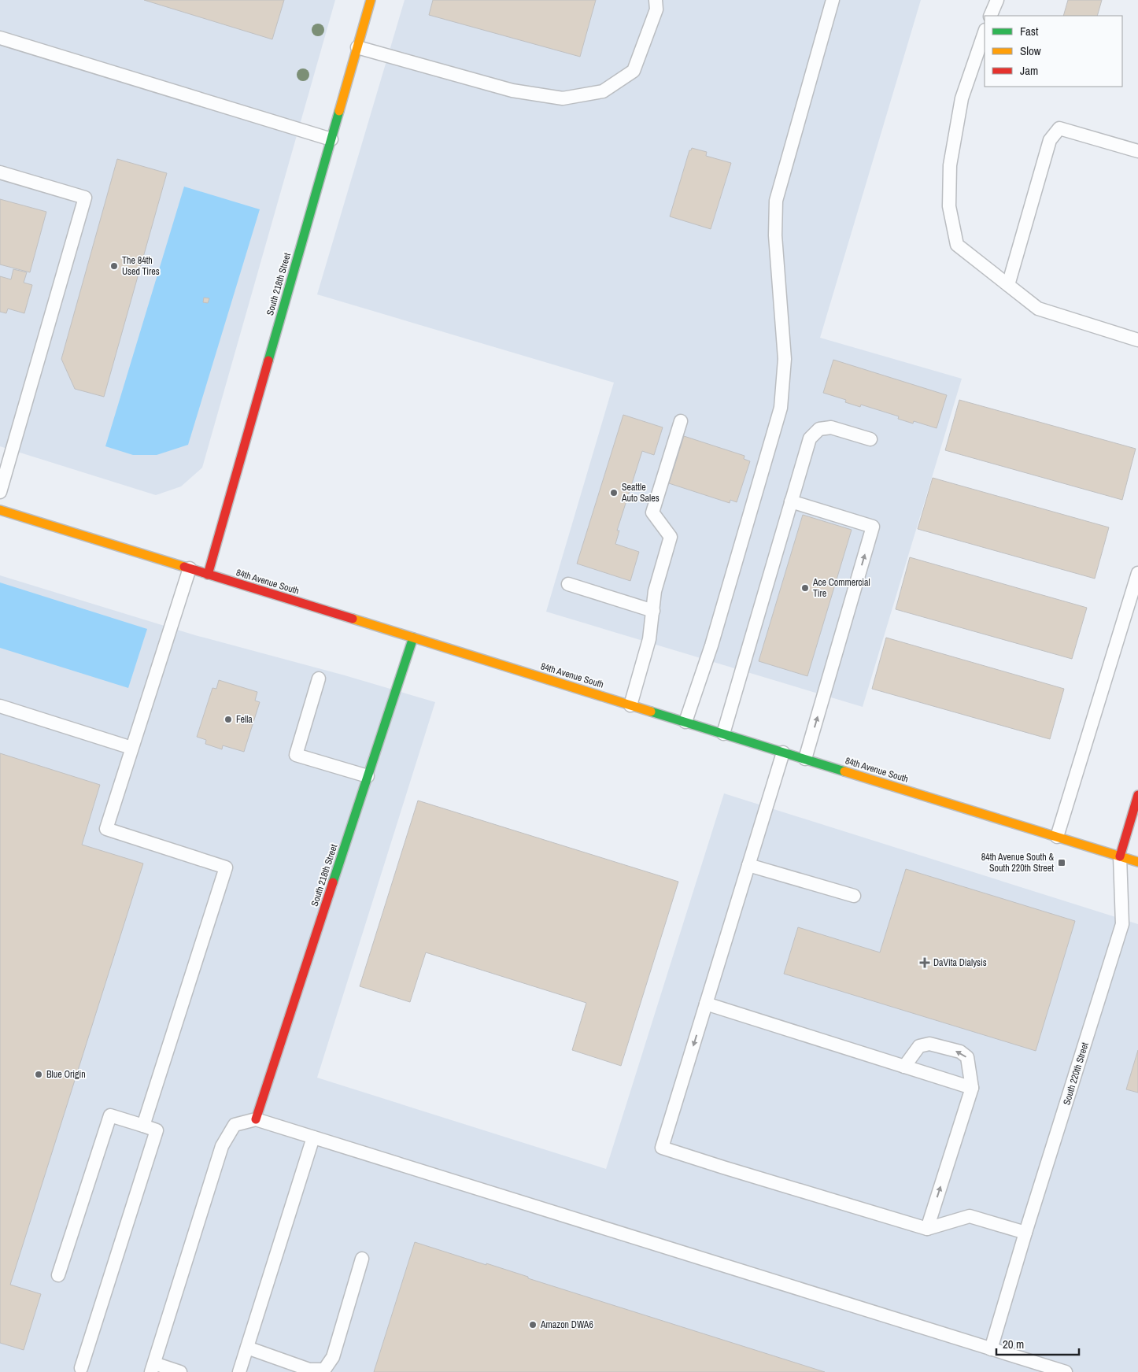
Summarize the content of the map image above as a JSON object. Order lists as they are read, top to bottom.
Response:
{
  "streets": {
    "main road": ["South 218th Street", "84th Avenue South", "South 220th Street"]
  },
  "crossings": [
    ["South 218th Street", "84th Avenue South"],
    ["84th Avenue South", "South 220th Street"]
  ],
  "places": {
    "other": [
      "The 84th Used Tires",
      "Seattle Auto Sales",
      "Ace Commercial Tire",
      "Fella",
      "Blue Origin",
      "Amazon DWA6"
    ],
    "transit": ["84th Avenue South & South 220th Street"],
    "health": ["DaVita Dialysis"]
  },
  "legend": ["Fast", "Slow", "Jam"],
  "scale_bar": "20 m"
}
